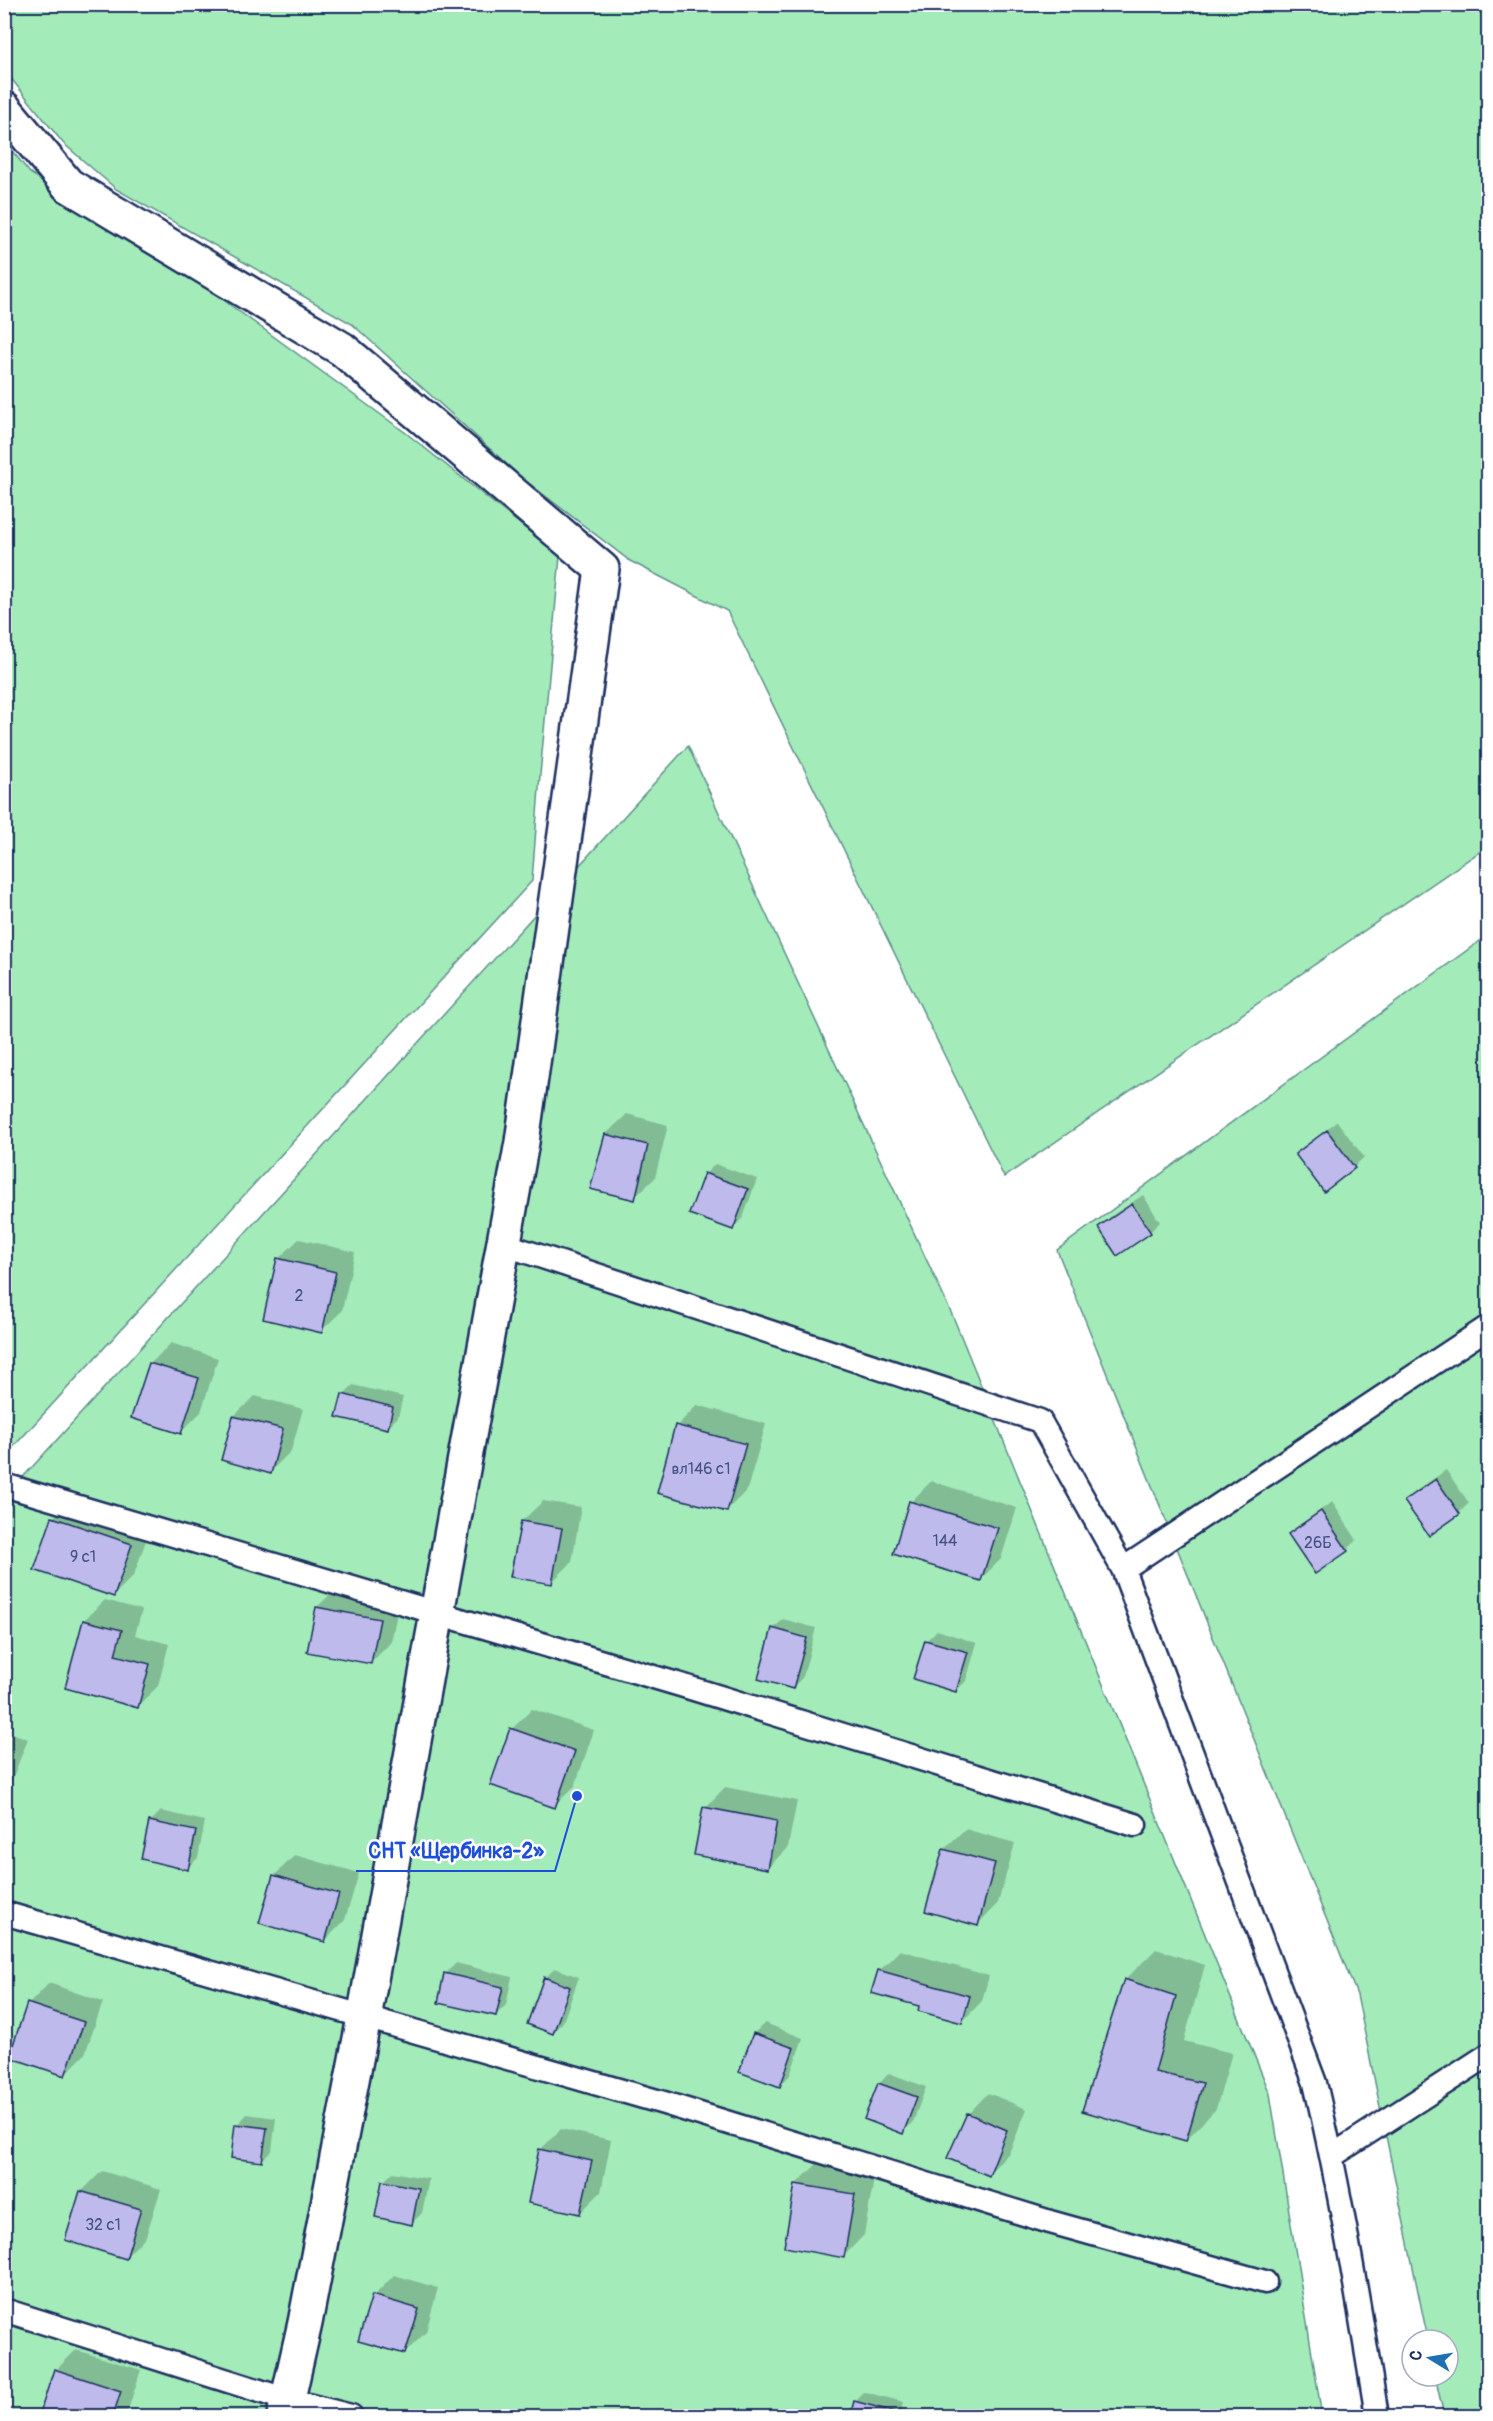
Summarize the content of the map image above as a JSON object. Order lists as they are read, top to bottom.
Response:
{
  "places": ["СНТ «Щербинка-2»"],
  "house_numbers": [
    "2",
    "вл146 с1",
    "144",
    "26Б",
    "9 с1",
    "32 с1"
  ],
  "north": "left"
}
